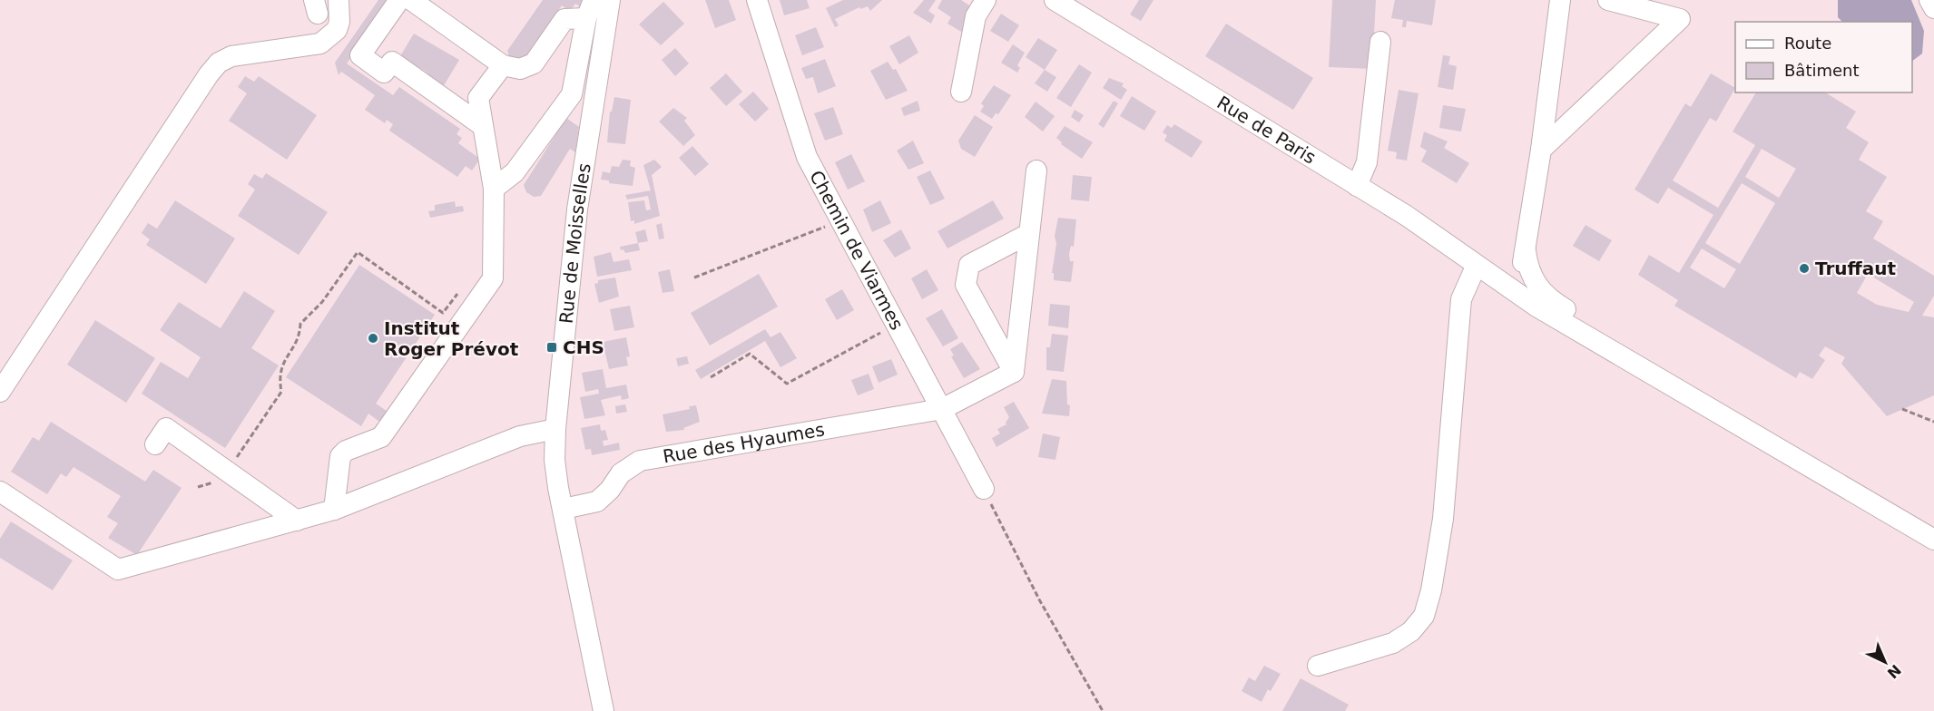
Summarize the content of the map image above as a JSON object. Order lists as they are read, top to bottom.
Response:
{
  "streets": {
    "street": [
      "Rue de Paris",
      "Rue de Moisselles",
      "Chemin de Viarmes",
      "Rue des Hyaumes"
    ]
  },
  "crossings": [
    ["Rue de Moisselles", "Rue des Hyaumes"],
    ["Chemin de Viarmes", "Rue des Hyaumes"]
  ],
  "places": {
    "other": ["Truffaut", "Institut Roger Prévot"],
    "transit": ["CHS"]
  },
  "legend": ["Route", "Bâtiment"],
  "north": "bottom right"
}
